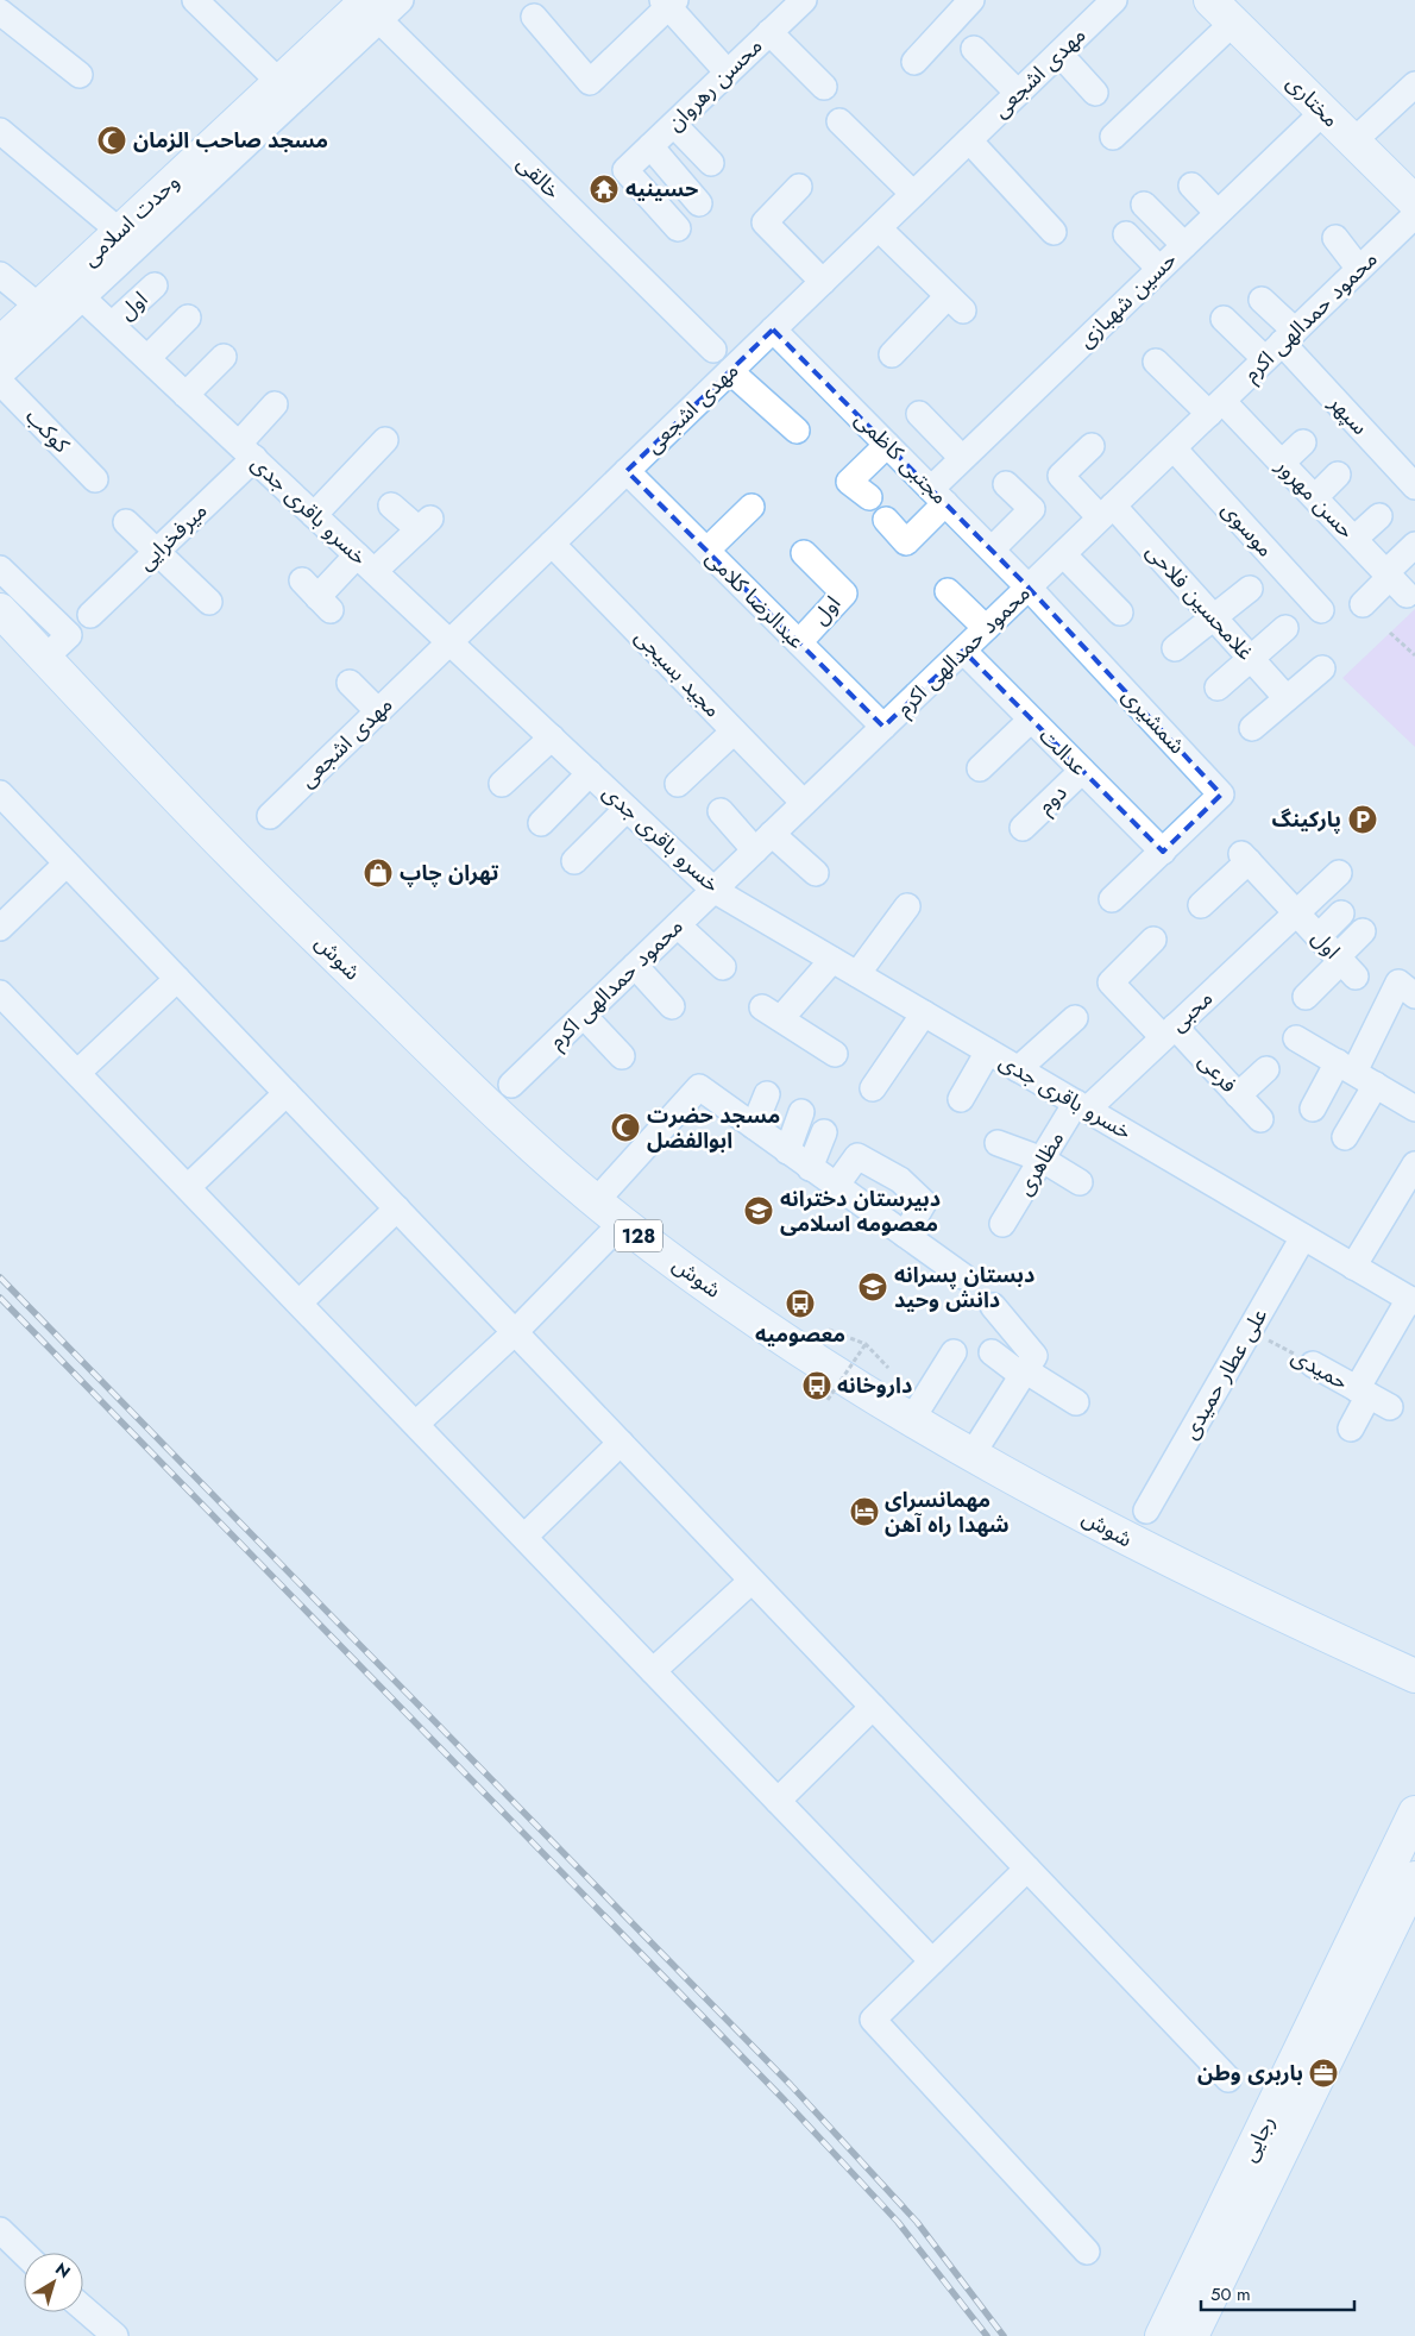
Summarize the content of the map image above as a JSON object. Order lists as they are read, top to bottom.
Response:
{
  "streets": {
    "main road": [
      "مختاری",
      "وحدت اسلامی",
      "شوش",
      "128",
      "رجایی"
    ],
    "street": [
      "مهدی اشجعی",
      "محسن رهروان",
      "خالقی",
      "حسین شهبازی",
      "اول",
      "محمود حمدالهی اکرم",
      "سپهر",
      "کوکب",
      "مجتبی کاظمی",
      "حسن مهرور",
      "خسرو باقری جدی",
      "موسوی",
      "میرفخرایی",
      "عبدالرضا کلامی",
      "غلامحسین فلاحی",
      "مجید بسیجی",
      "شمشیری",
      "عدالت",
      "دوم",
      "محبی",
      "فرعی",
      "مظاهری",
      "حمیدی",
      "علی عطار حمیدی"
    ]
  },
  "crossings": [
    ["مهدی اشجعی", "مجتبی کاظمی"],
    ["مهدی اشجعی", "خسرو باقری جدی"],
    ["مهدی اشجعی", "عبدالرضا کلامی"],
    ["مهدی اشجعی", "مجید بسیجی"],
    ["مختاری", "حسین شهبازی"],
    ["خالقی", "وحدت اسلامی"],
    ["وحدت اسلامی", "خسرو باقری جدی"],
    ["حسین شهبازی", "مجتبی کاظمی"],
    ["اول", "خسرو باقری جدی"],
    ["اول", "عبدالرضا کلامی"],
    ["اول", "محبی"],
    ["محمود حمدالهی اکرم", "سپهر"],
    ["محمود حمدالهی اکرم", "مجتبی کاظمی"],
    ["محمود حمدالهی اکرم", "حسن مهرور"],
    ["محمود حمدالهی اکرم", "خسرو باقری جدی"],
    ["محمود حمدالهی اکرم", "موسوی"],
    ["محمود حمدالهی اکرم", "عبدالرضا کلامی"],
    ["محمود حمدالهی اکرم", "غلامحسین فلاحی"],
    ["محمود حمدالهی اکرم", "مجید بسیجی"],
    ["محمود حمدالهی اکرم", "شمشیری"],
    ["محمود حمدالهی اکرم", "عدالت"],
    ["مجتبی کاظمی", "شمشیری"],
    ["خسرو باقری جدی", "میرفخرایی"],
    ["خسرو باقری جدی", "محبی"],
    ["خسرو باقری جدی", "مظاهری"],
    ["خسرو باقری جدی", "علی عطار حمیدی"],
    ["شمشیری", "عدالت"],
    ["عدالت", "دوم"],
    ["محبی", "فرعی"],
    ["محبی", "مظاهری"],
    ["حمیدی", "علی عطار حمیدی"]
  ],
  "places": {
    "mosque": ["مسجد صاحب الزمان", "مسجد حضرت ابوالفضل"],
    "temple": ["حسینیه"],
    "parking": ["پارکینگ"],
    "shop": ["تهران چاپ"],
    "school or university": ["دبیرستان دخترانه معصومه اسلامی", "دبستان پسرانه دانش وحید"],
    "bus stop": ["معصومیه", "داروخانه"],
    "hotel": ["مهمانسرای شهدا راه آهن"],
    "office": ["باربری وطن"]
  },
  "scale_bar": "50 m",
  "north": "top right"
}
